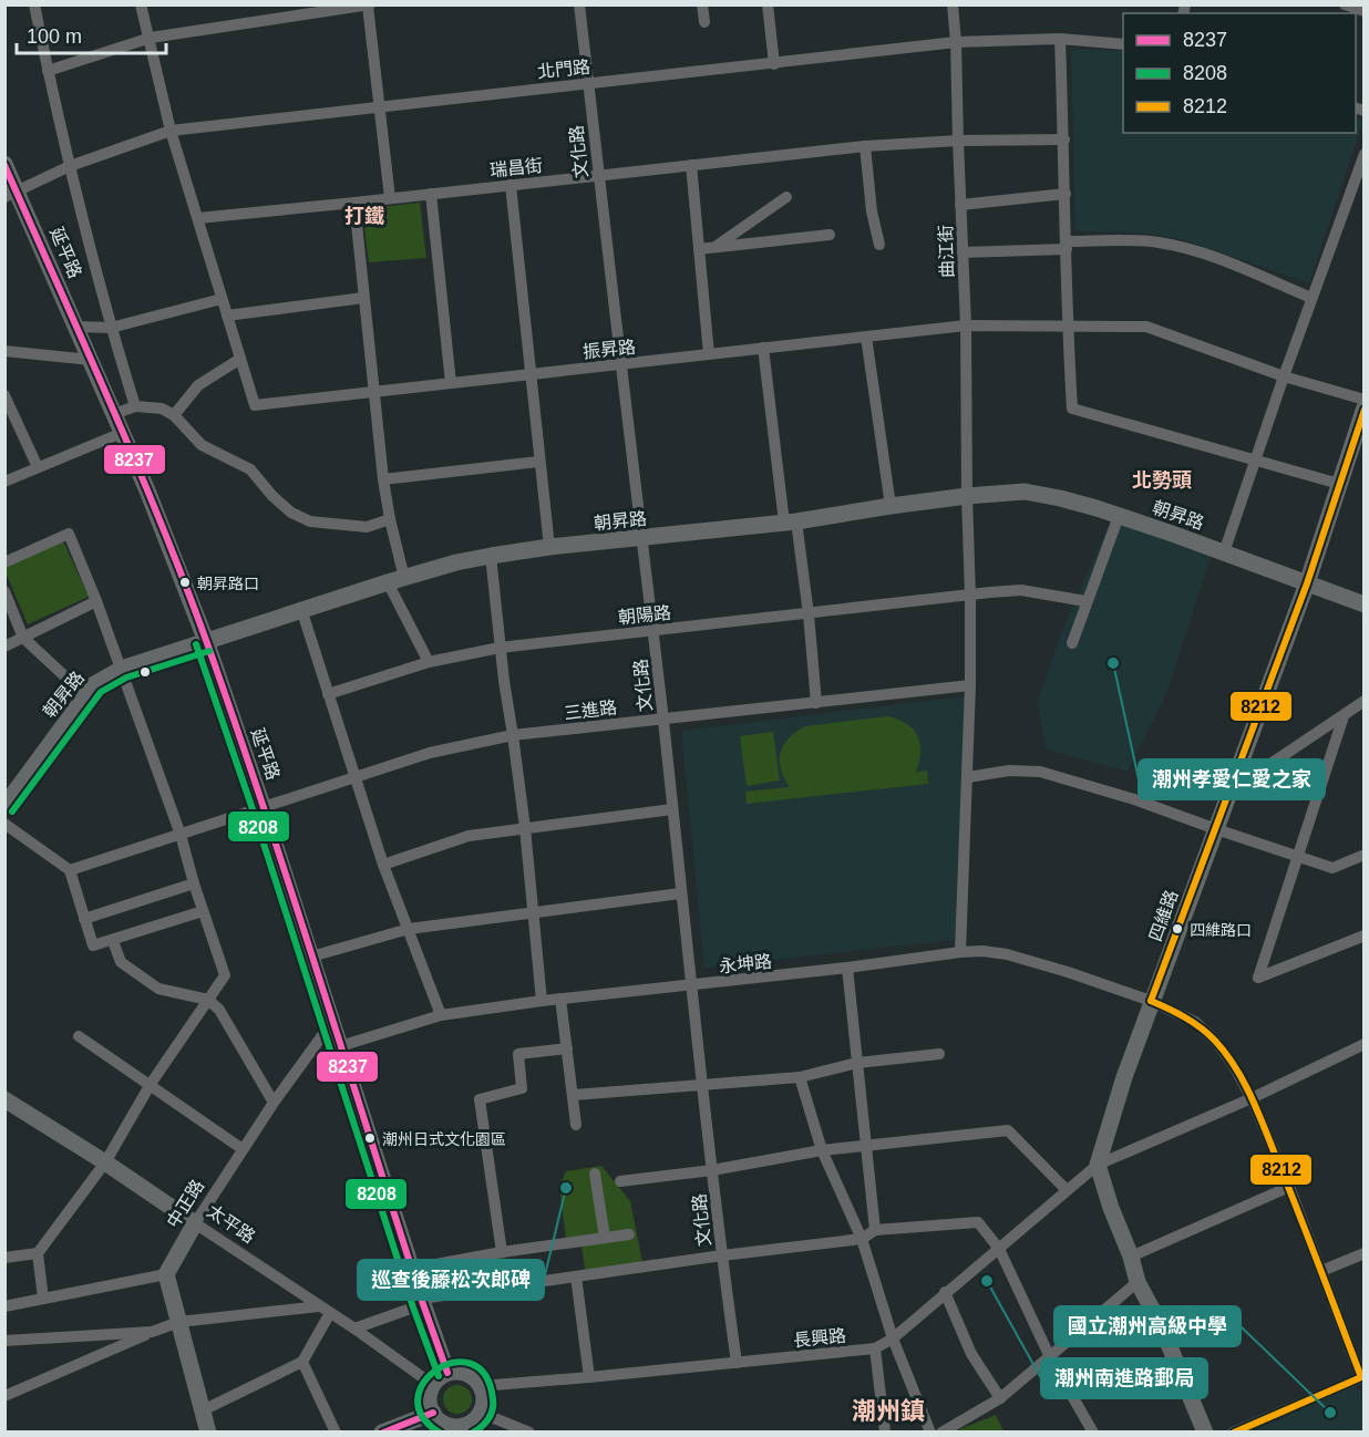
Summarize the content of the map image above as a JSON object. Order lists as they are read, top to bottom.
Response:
{
  "streets": {
    "main road": [
      "延平路",
      "朝昇路",
      "四維路",
      "中正路",
      "太平路"
    ],
    "street": [
      "北門路",
      "文化路",
      "瑞昌街",
      "曲江街",
      "振昇路",
      "朝陽路",
      "三進路",
      "永坤路",
      "長興路"
    ]
  },
  "crossings": [
    ["北門路", "文化路"],
    ["北門路", "曲江街"],
    ["北門路", "延平路"],
    ["文化路", "瑞昌街"],
    ["文化路", "振昇路"],
    ["文化路", "朝昇路"],
    ["文化路", "朝陽路"],
    ["文化路", "三進路"],
    ["文化路", "永坤路"],
    ["文化路", "長興路"],
    ["瑞昌街", "曲江街"],
    ["曲江街", "振昇路"],
    ["曲江街", "朝昇路"],
    ["曲江街", "朝陽路"],
    ["曲江街", "三進路"],
    ["曲江街", "永坤路"],
    ["延平路", "朝昇路"],
    ["延平路", "三進路"],
    ["延平路", "永坤路"],
    ["延平路", "中正路"],
    ["延平路", "太平路"],
    ["延平路", "長興路"],
    ["朝昇路", "四維路"],
    ["四維路", "永坤路"],
    ["四維路", "長興路"],
    ["永坤路", "長興路"],
    ["中正路", "太平路"],
    ["太平路", "長興路"]
  ],
  "districts": ["打鐵", "北勢頭", "潮州鎮"],
  "places": [
    "朝昇路口",
    "潮州孝愛仁愛之家",
    "四維路口",
    "潮州日式文化園區",
    "巡查後藤松次郎碑",
    "潮州南進路郵局",
    "國立潮州高級中學"
  ],
  "lines": ["transit line 8237", "transit line 8212", "transit line 8208"],
  "legend": ["8237", "8208", "8212"],
  "scale_bar": "100 m"
}
